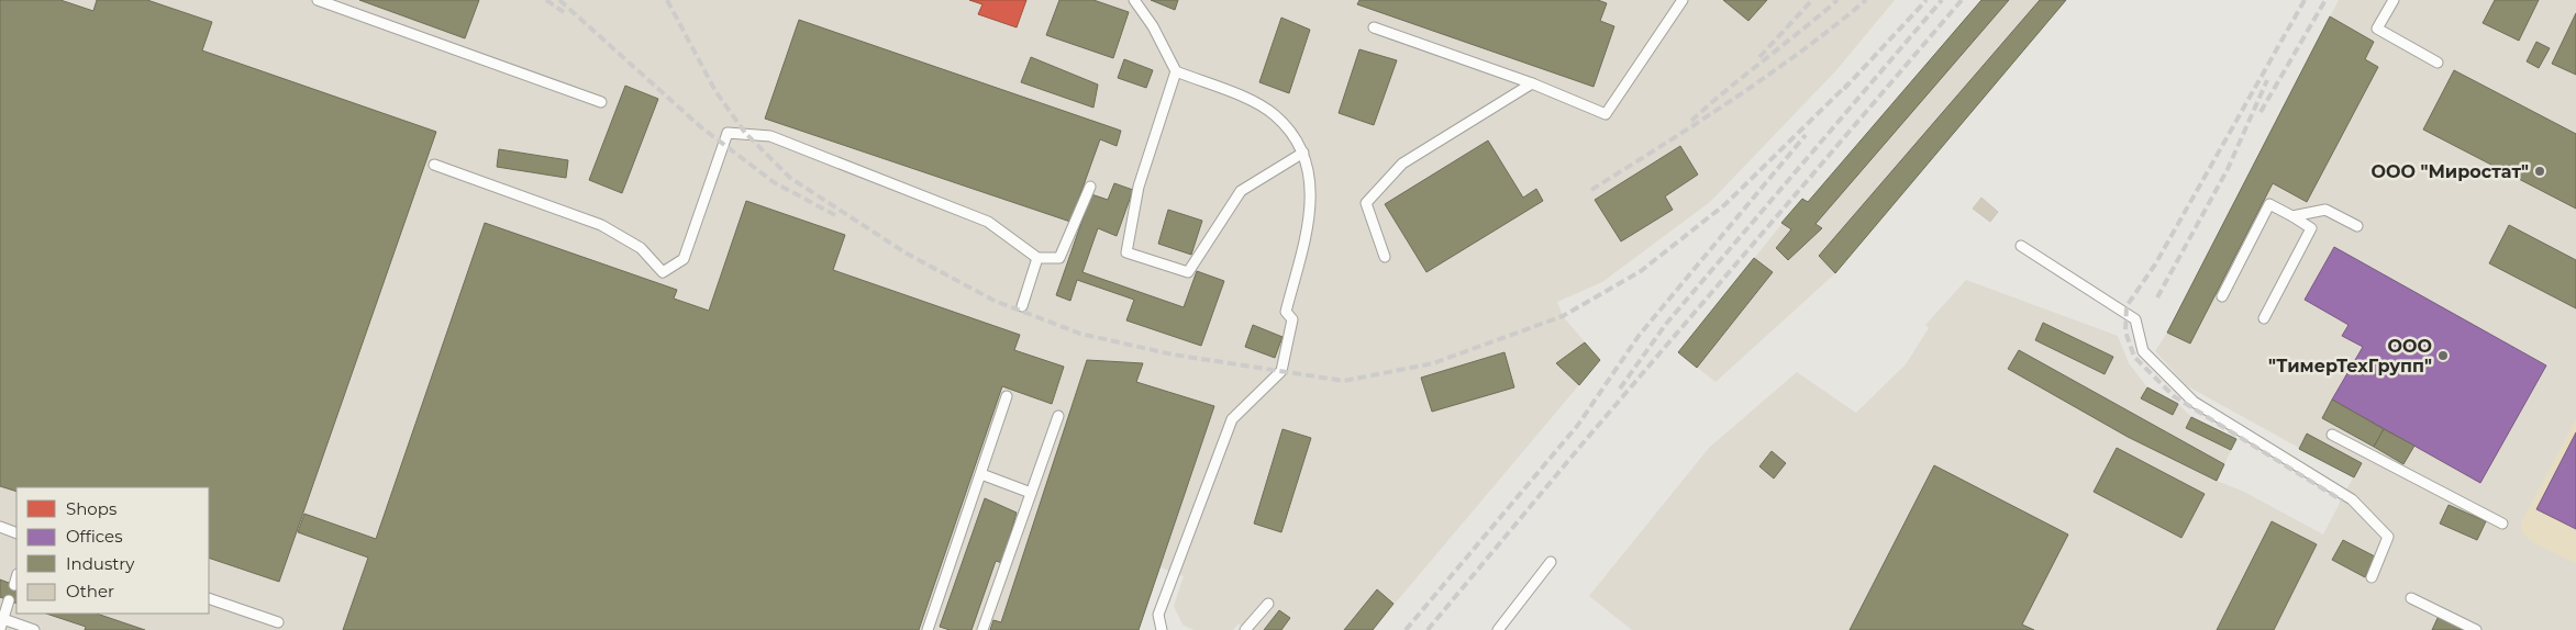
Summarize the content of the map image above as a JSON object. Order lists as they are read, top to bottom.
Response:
{
  "places": ["ООО \"Миростат\"", "ООО \"ТимерТехГрупп\""],
  "legend": [
    "Shops",
    "Offices",
    "Industry",
    "Other"
  ]
}
